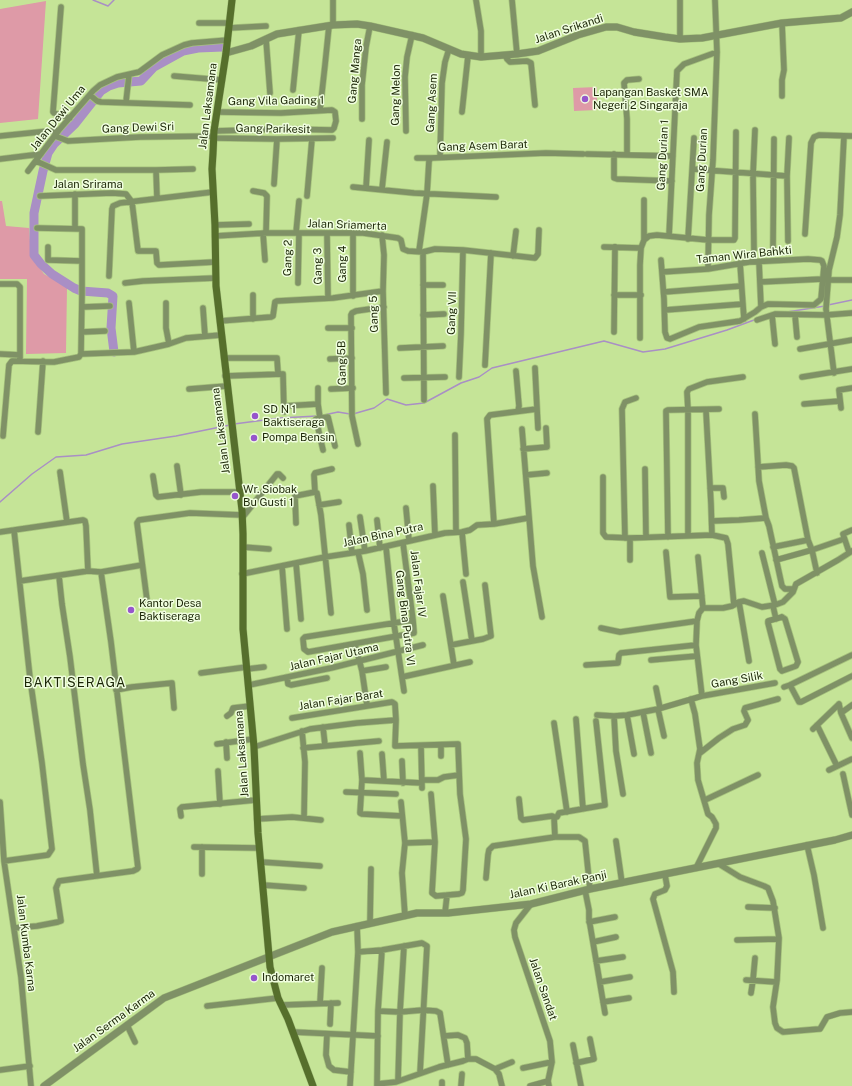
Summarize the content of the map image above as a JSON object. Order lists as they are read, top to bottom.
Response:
{
  "streets": {
    "main road": ["Jalan Laksamana"],
    "street": [
      "Jalan Srikandi",
      "Gang Manga",
      "Gang Melon",
      "Gang Vila Gading 1",
      "Gang Asem",
      "Jalan Dewi Uma",
      "Gang Dewi Sri",
      "Gang Parikesit",
      "Gang Asem Barat",
      "Gang Durian 1",
      "Gang Durian",
      "Jalan Srirama",
      "Jalan Sriamerta",
      "Taman Wira Bahkti",
      "Gang 2",
      "Gang 4",
      "Gang 3",
      "Gang VII",
      "Gang 5",
      "Gang 5B",
      "Jalan Bina Putra",
      "Jalan Fajar IV",
      "Gang Bina Putra VI",
      "Jalan Fajar Utama",
      "Gang Silik",
      "Jalan Fajar Barat",
      "Jalan Ki Barak Panji",
      "Jalan Kumba Karna",
      "Jalan Sandat",
      "Jalan Serma Karma"
    ]
  },
  "crossings": [
    ["Jalan Srikandi", "Gang Manga"],
    ["Jalan Srikandi", "Gang Melon"],
    ["Jalan Srikandi", "Gang Asem"],
    ["Jalan Srikandi", "Jalan Laksamana"],
    ["Jalan Srikandi", "Gang Durian"],
    ["Gang Vila Gading 1", "Jalan Laksamana"],
    ["Gang Vila Gading 1", "Gang Dewi Sri"],
    ["Gang Vila Gading 1", "Gang Parikesit"],
    ["Gang Asem", "Gang Asem Barat"],
    ["Jalan Laksamana", "Jalan Dewi Uma"],
    ["Jalan Laksamana", "Gang Dewi Sri"],
    ["Jalan Laksamana", "Gang Parikesit"],
    ["Jalan Laksamana", "Jalan Srirama"],
    ["Jalan Laksamana", "Jalan Sriamerta"],
    ["Jalan Laksamana", "Jalan Bina Putra"],
    ["Jalan Laksamana", "Jalan Fajar Utama"],
    ["Jalan Laksamana", "Jalan Ki Barak Panji"],
    ["Jalan Laksamana", "Jalan Serma Karma"],
    ["Jalan Dewi Uma", "Gang Dewi Sri"],
    ["Gang Dewi Sri", "Gang Parikesit"],
    ["Gang Asem Barat", "Gang Durian 1"],
    ["Gang Asem Barat", "Jalan Sriamerta"],
    ["Gang Durian 1", "Gang Durian"],
    ["Gang Durian", "Taman Wira Bahkti"],
    ["Jalan Sriamerta", "Gang 2"],
    ["Jalan Sriamerta", "Gang 4"],
    ["Jalan Sriamerta", "Gang 3"],
    ["Jalan Sriamerta", "Gang VII"],
    ["Jalan Sriamerta", "Gang 5"],
    ["Gang 5", "Gang 5B"],
    ["Jalan Bina Putra", "Jalan Fajar IV"],
    ["Jalan Bina Putra", "Gang Bina Putra VI"],
    ["Jalan Fajar IV", "Gang Bina Putra VI"],
    ["Gang Bina Putra VI", "Jalan Fajar Utama"],
    ["Jalan Ki Barak Panji", "Jalan Sandat"],
    ["Jalan Ki Barak Panji", "Jalan Serma Karma"]
  ],
  "districts": ["BAKTISERAGA"],
  "places": [
    "Lapangan Basket SMA Negeri 2 Singaraja",
    "SD N 1 Baktiseraga",
    "Pompa Bensin",
    "Wr. Siobak Bu Gusti 1",
    "Kantor Desa Baktiseraga",
    "Indomaret"
  ]
}
